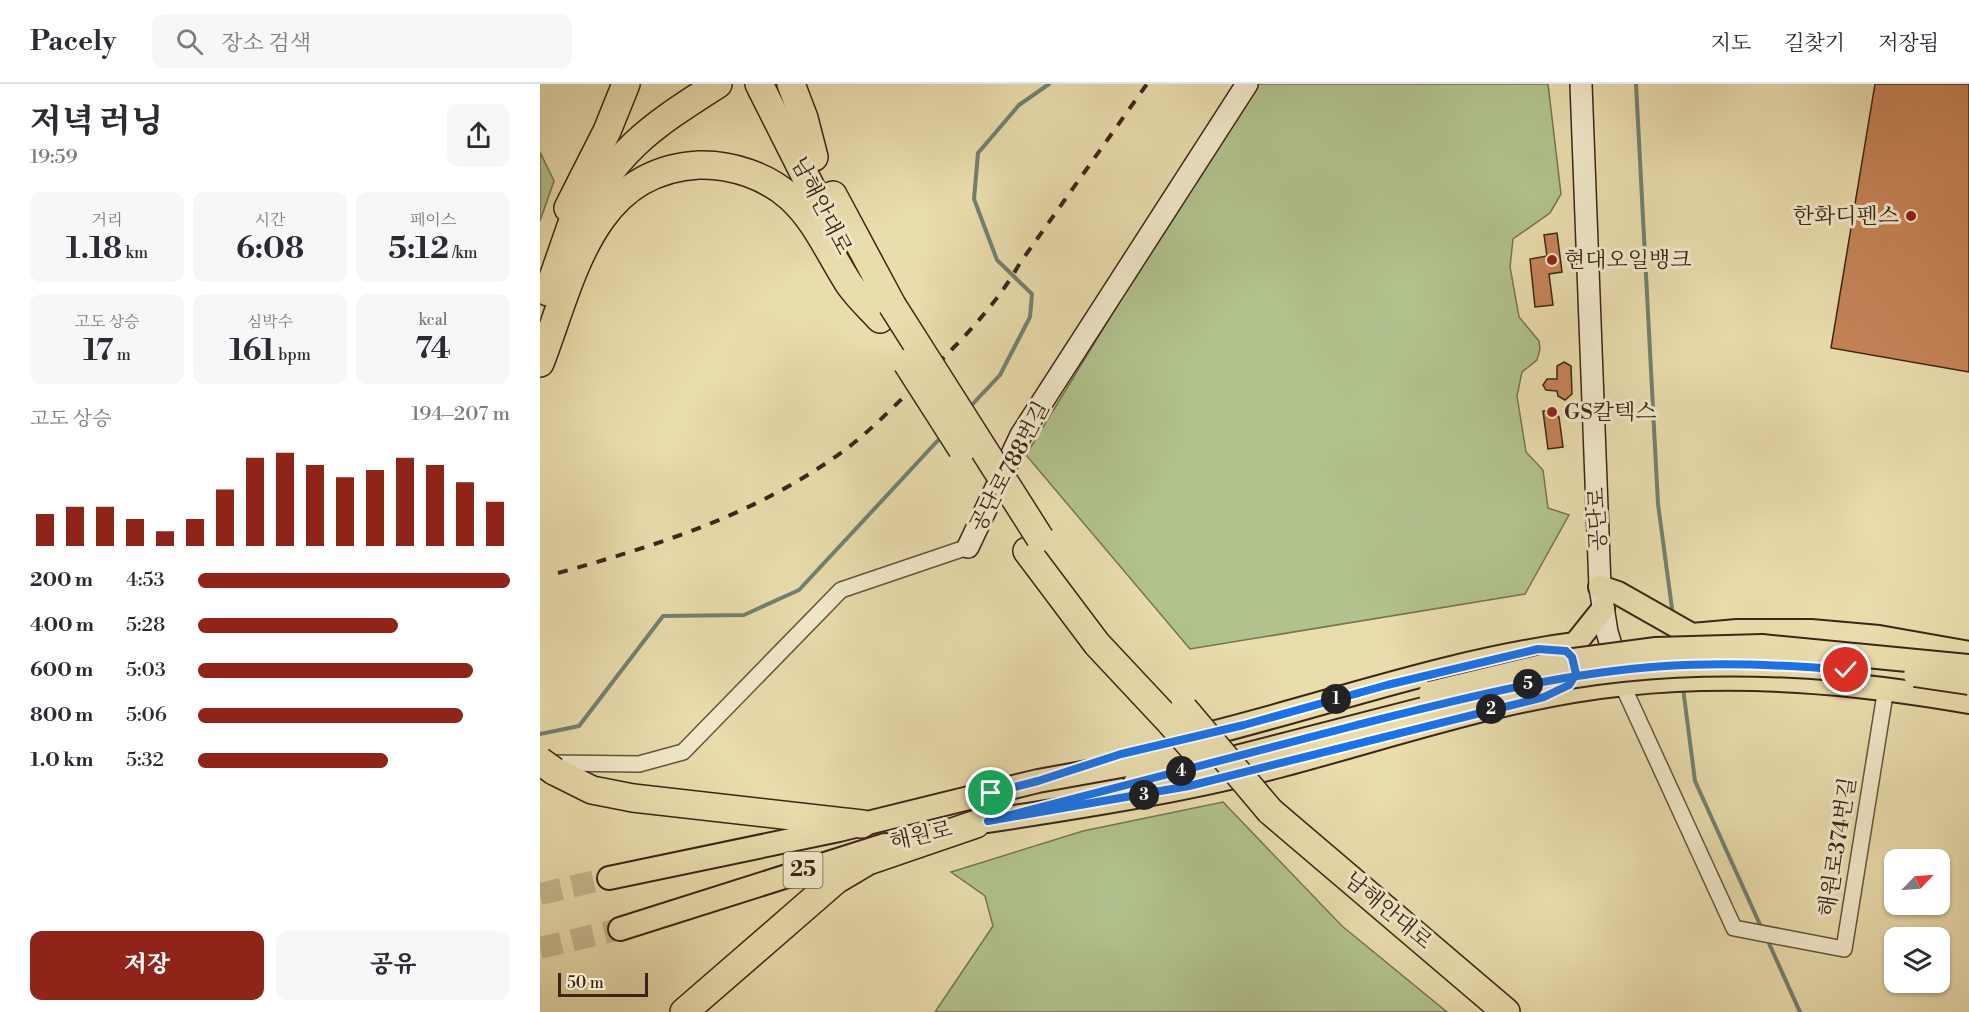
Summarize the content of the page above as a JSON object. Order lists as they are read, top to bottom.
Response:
{
  "streets": {
    "highway": ["남해안대로"],
    "main road": ["해원로", "25"],
    "street": ["공단로788번길", "공단로", "해원로374번길"]
  },
  "crossings": [
    ["공단로", "해원로374번길"],
    ["해원로", "25"]
  ],
  "places": ["한화디펜스", "현대오일뱅크", "GS칼텍스"],
  "scale_bar": "50 m",
  "north": "top right",
  "page": {
    "header": "Pacely",
    "search": "장소 검색",
    "nav": ["지도", "길찾기", "저장됨"],
    "heading": ["저녁 러닝", "19:59"],
    "stats": [
      ["거리", "1.18 km"],
      ["시간", "6:08"],
      ["페이스", "5:12 /km"],
      ["고도 상승", "17 m"],
      ["심박수", "161 bpm"],
      ["kcal", "74"]
    ],
    "chart": ["고도 상승", "194–207 m"],
    "list": [
      {
        "name": "200 m",
        "note": "4:53"
      },
      {
        "name": "400 m",
        "note": "5:28"
      },
      {
        "name": "600 m",
        "note": "5:03"
      },
      {
        "name": "800 m",
        "note": "5:06"
      },
      {
        "name": "1.0 km",
        "note": "5:32"
      }
    ],
    "pins": [
      "5",
      "1",
      "2",
      "4",
      "3"
    ],
    "buttons": ["저장", "공유"],
    "scale": "50 m"
  }
}
